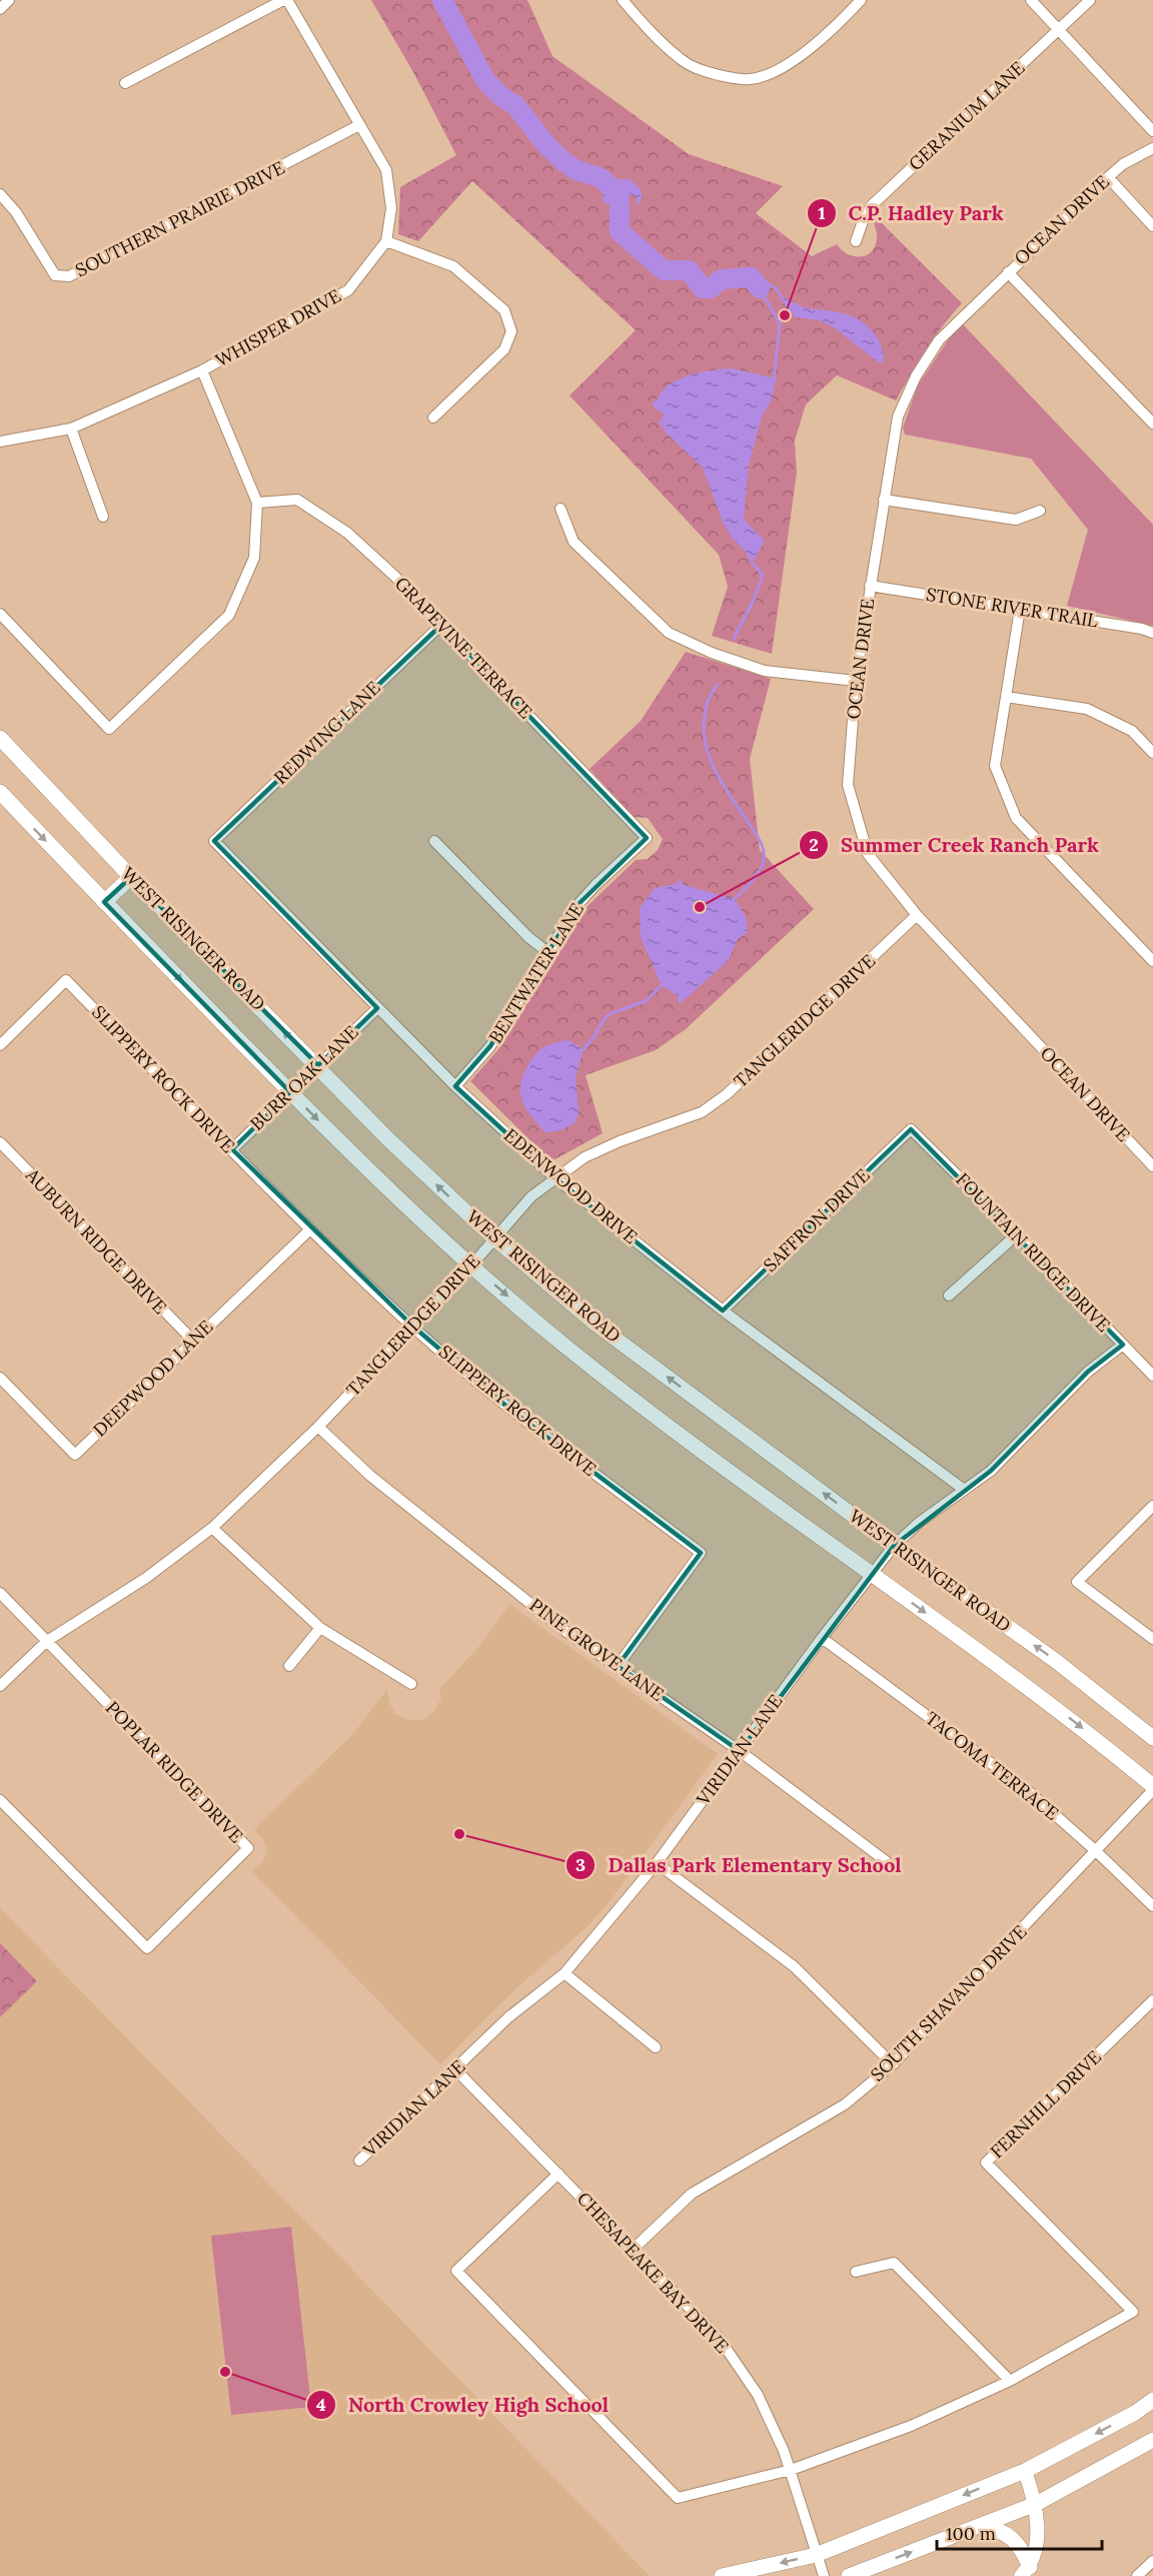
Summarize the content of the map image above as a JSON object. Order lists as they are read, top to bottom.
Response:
{
  "streets": {
    "main road": ["WEST RISINGER ROAD"],
    "street": [
      "GERANIUM LANE",
      "SOUTHERN PRAIRIE DRIVE",
      "OCEAN DRIVE",
      "WHISPER DRIVE",
      "STONE RIVER TRAIL",
      "GRAPEVINE TERRACE",
      "REDWING LANE",
      "BENTWATER LANE",
      "TANGLERIDGE DRIVE",
      "BURR OAK LANE",
      "SLIPPERY ROCK DRIVE",
      "EDENWOOD DRIVE",
      "SAFFRON DRIVE",
      "AUBURN RIDGE DRIVE",
      "FOUNTAIN RIDGE DRIVE",
      "DEEPWOOD LANE",
      "PINE GROVE LANE",
      "VIRIDIAN LANE",
      "TACOMA TERRACE",
      "POPLAR RIDGE DRIVE",
      "SOUTH SHAVANO DRIVE",
      "FERNHILL DRIVE",
      "CHESAPEAKE BAY DRIVE"
    ]
  },
  "crossings": [
    ["SOUTHERN PRAIRIE DRIVE", "WHISPER DRIVE"],
    ["OCEAN DRIVE", "STONE RIVER TRAIL"],
    ["OCEAN DRIVE", "TANGLERIDGE DRIVE"],
    ["GRAPEVINE TERRACE", "REDWING LANE"],
    ["GRAPEVINE TERRACE", "BENTWATER LANE"],
    ["REDWING LANE", "EDENWOOD DRIVE"],
    ["WEST RISINGER ROAD", "TANGLERIDGE DRIVE"],
    ["WEST RISINGER ROAD", "BURR OAK LANE"],
    ["WEST RISINGER ROAD", "VIRIDIAN LANE"],
    ["WEST RISINGER ROAD", "SOUTH SHAVANO DRIVE"],
    ["BENTWATER LANE", "EDENWOOD DRIVE"],
    ["TANGLERIDGE DRIVE", "SLIPPERY ROCK DRIVE"],
    ["TANGLERIDGE DRIVE", "EDENWOOD DRIVE"],
    ["TANGLERIDGE DRIVE", "PINE GROVE LANE"],
    ["TANGLERIDGE DRIVE", "POPLAR RIDGE DRIVE"],
    ["BURR OAK LANE", "SLIPPERY ROCK DRIVE"],
    ["BURR OAK LANE", "EDENWOOD DRIVE"],
    ["SLIPPERY ROCK DRIVE", "DEEPWOOD LANE"],
    ["SLIPPERY ROCK DRIVE", "PINE GROVE LANE"],
    ["EDENWOOD DRIVE", "SAFFRON DRIVE"],
    ["EDENWOOD DRIVE", "VIRIDIAN LANE"],
    ["SAFFRON DRIVE", "FOUNTAIN RIDGE DRIVE"],
    ["AUBURN RIDGE DRIVE", "DEEPWOOD LANE"],
    ["FOUNTAIN RIDGE DRIVE", "VIRIDIAN LANE"],
    ["PINE GROVE LANE", "VIRIDIAN LANE"],
    ["VIRIDIAN LANE", "TACOMA TERRACE"],
    ["VIRIDIAN LANE", "CHESAPEAKE BAY DRIVE"],
    ["TACOMA TERRACE", "SOUTH SHAVANO DRIVE"],
    ["SOUTH SHAVANO DRIVE", "CHESAPEAKE BAY DRIVE"]
  ],
  "places": [
    "C.P. Hadley Park",
    "Summer Creek Ranch Park",
    "Dallas Park Elementary School",
    "North Crowley High School"
  ],
  "scale_bar": "100 m"
}
